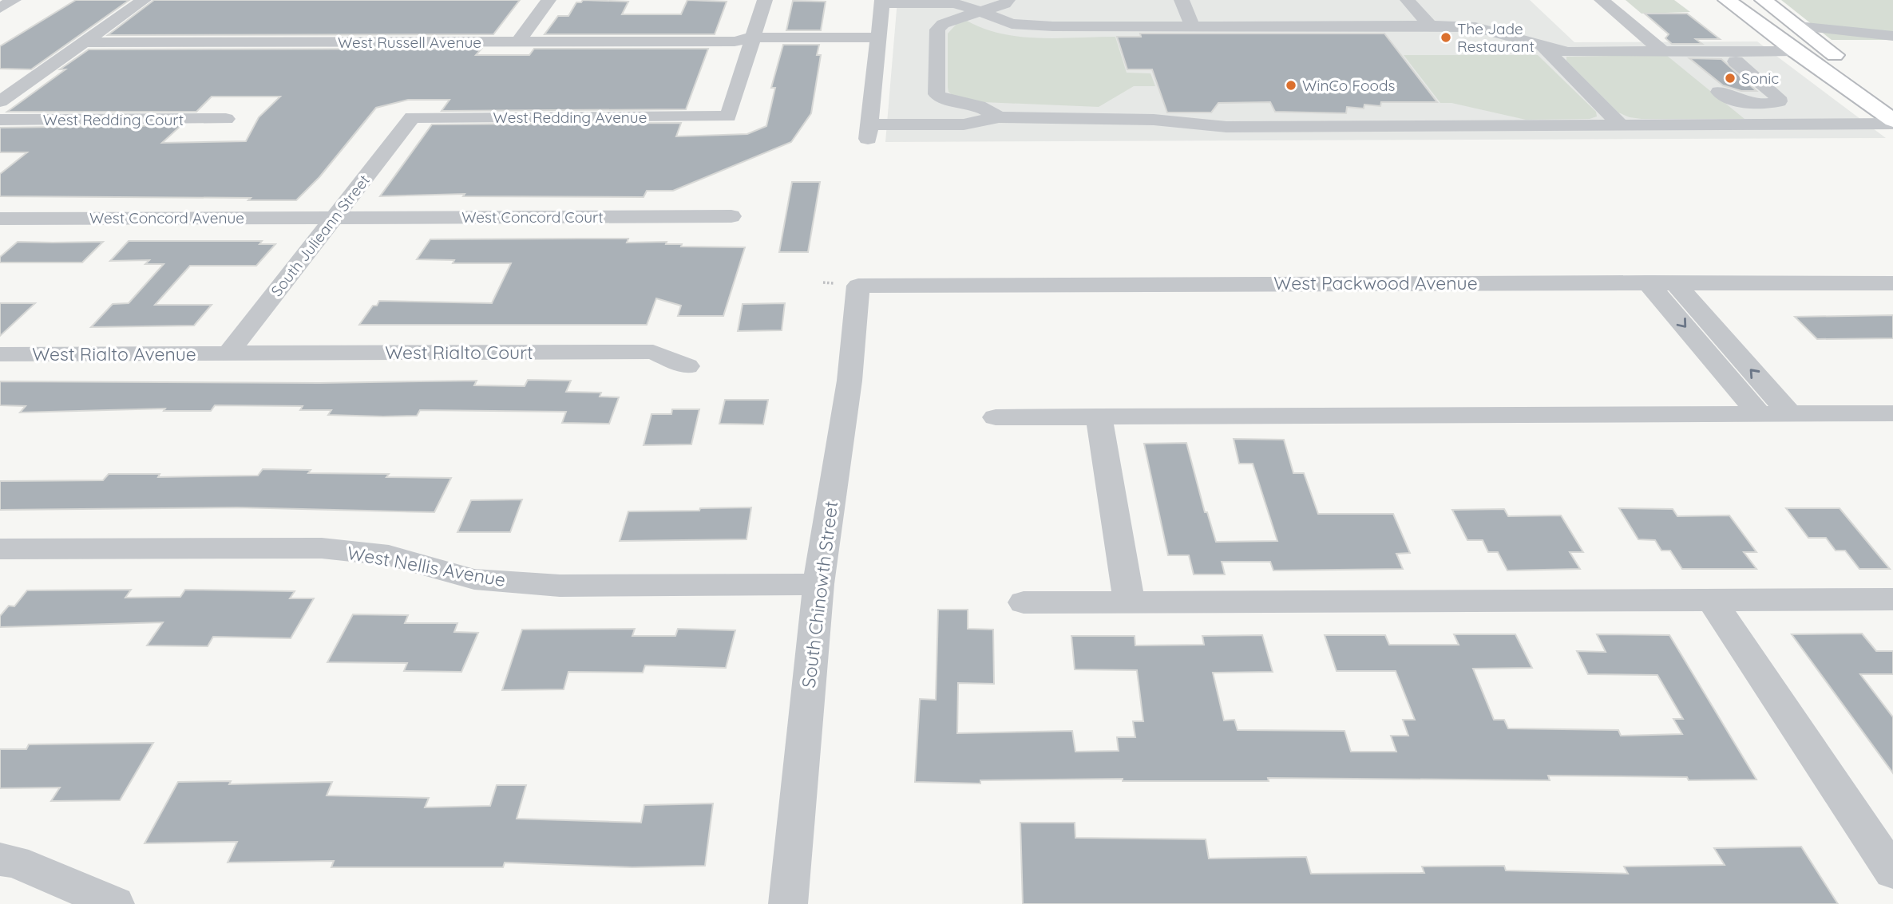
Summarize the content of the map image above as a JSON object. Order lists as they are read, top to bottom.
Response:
{
  "streets": {
    "street": [
      "West Russell Avenue",
      "West Redding Avenue",
      "West Redding Court",
      "West Concord Court",
      "West Concord Avenue",
      "South Julieann Street",
      "West Packwood Avenue",
      "West Rialto Court",
      "West Rialto Avenue",
      "West Nellis Avenue",
      "South Chinowth Street"
    ]
  },
  "crossings": [
    ["West Russell Avenue", "West Redding Avenue"],
    ["West Redding Avenue", "South Julieann Street"],
    ["West Concord Court", "West Concord Avenue"],
    ["West Concord Court", "South Julieann Street"],
    ["West Concord Avenue", "South Julieann Street"],
    ["South Julieann Street", "West Rialto Court"],
    ["South Julieann Street", "West Rialto Avenue"],
    ["West Packwood Avenue", "South Chinowth Street"],
    ["West Rialto Court", "West Rialto Avenue"],
    ["West Nellis Avenue", "South Chinowth Street"]
  ],
  "places": ["The Jade Restaurant", "Sonic", "WinCo Foods"]
}
